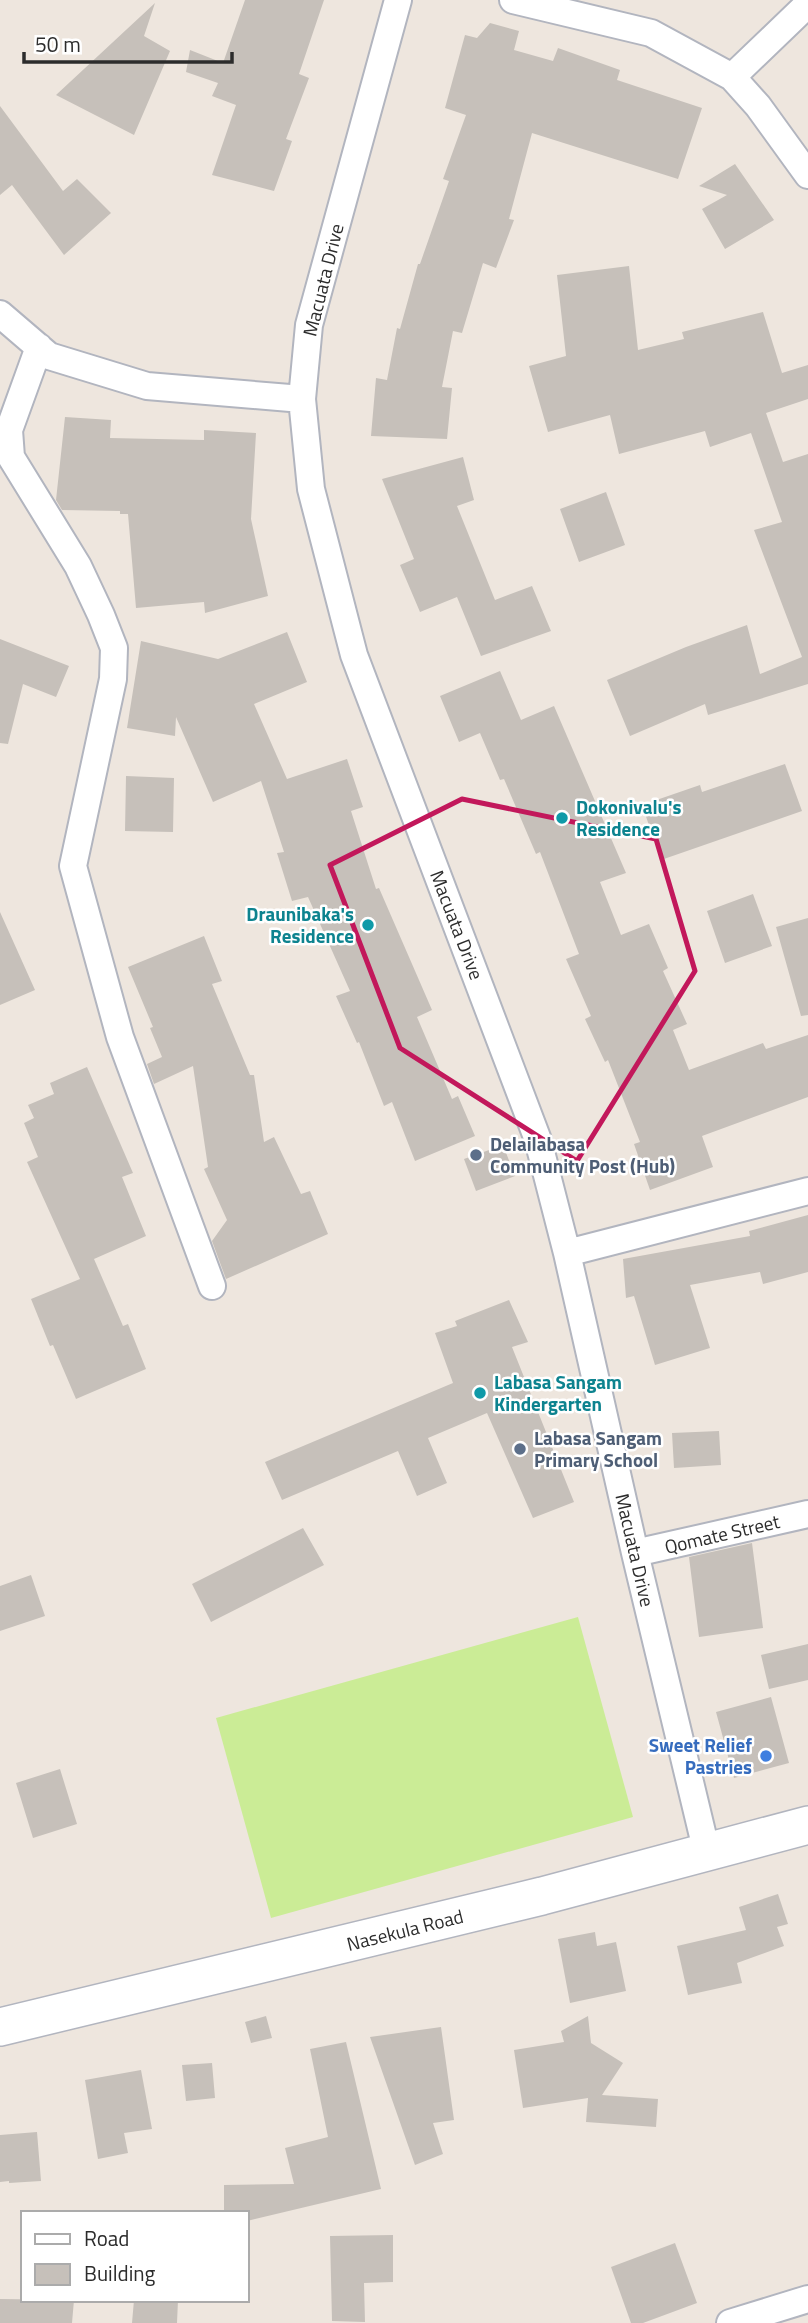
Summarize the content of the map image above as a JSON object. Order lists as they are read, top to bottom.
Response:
{
  "streets": {
    "main road": ["Nasekula Road"],
    "street": ["Macuata Drive", "Qomate Street"]
  },
  "crossings": [
    ["Macuata Drive", "Qomate Street"],
    ["Macuata Drive", "Nasekula Road"]
  ],
  "places": [
    "Dokonivalu's Residence",
    "Draunibaka's Residence",
    "Delailabasa Community Post (Hub)",
    "Labasa Sangam Kindergarten",
    "Labasa Sangam Primary School",
    "Sweet Relief Pastries"
  ],
  "legend": ["Road", "Building"],
  "scale_bar": "50 m"
}
